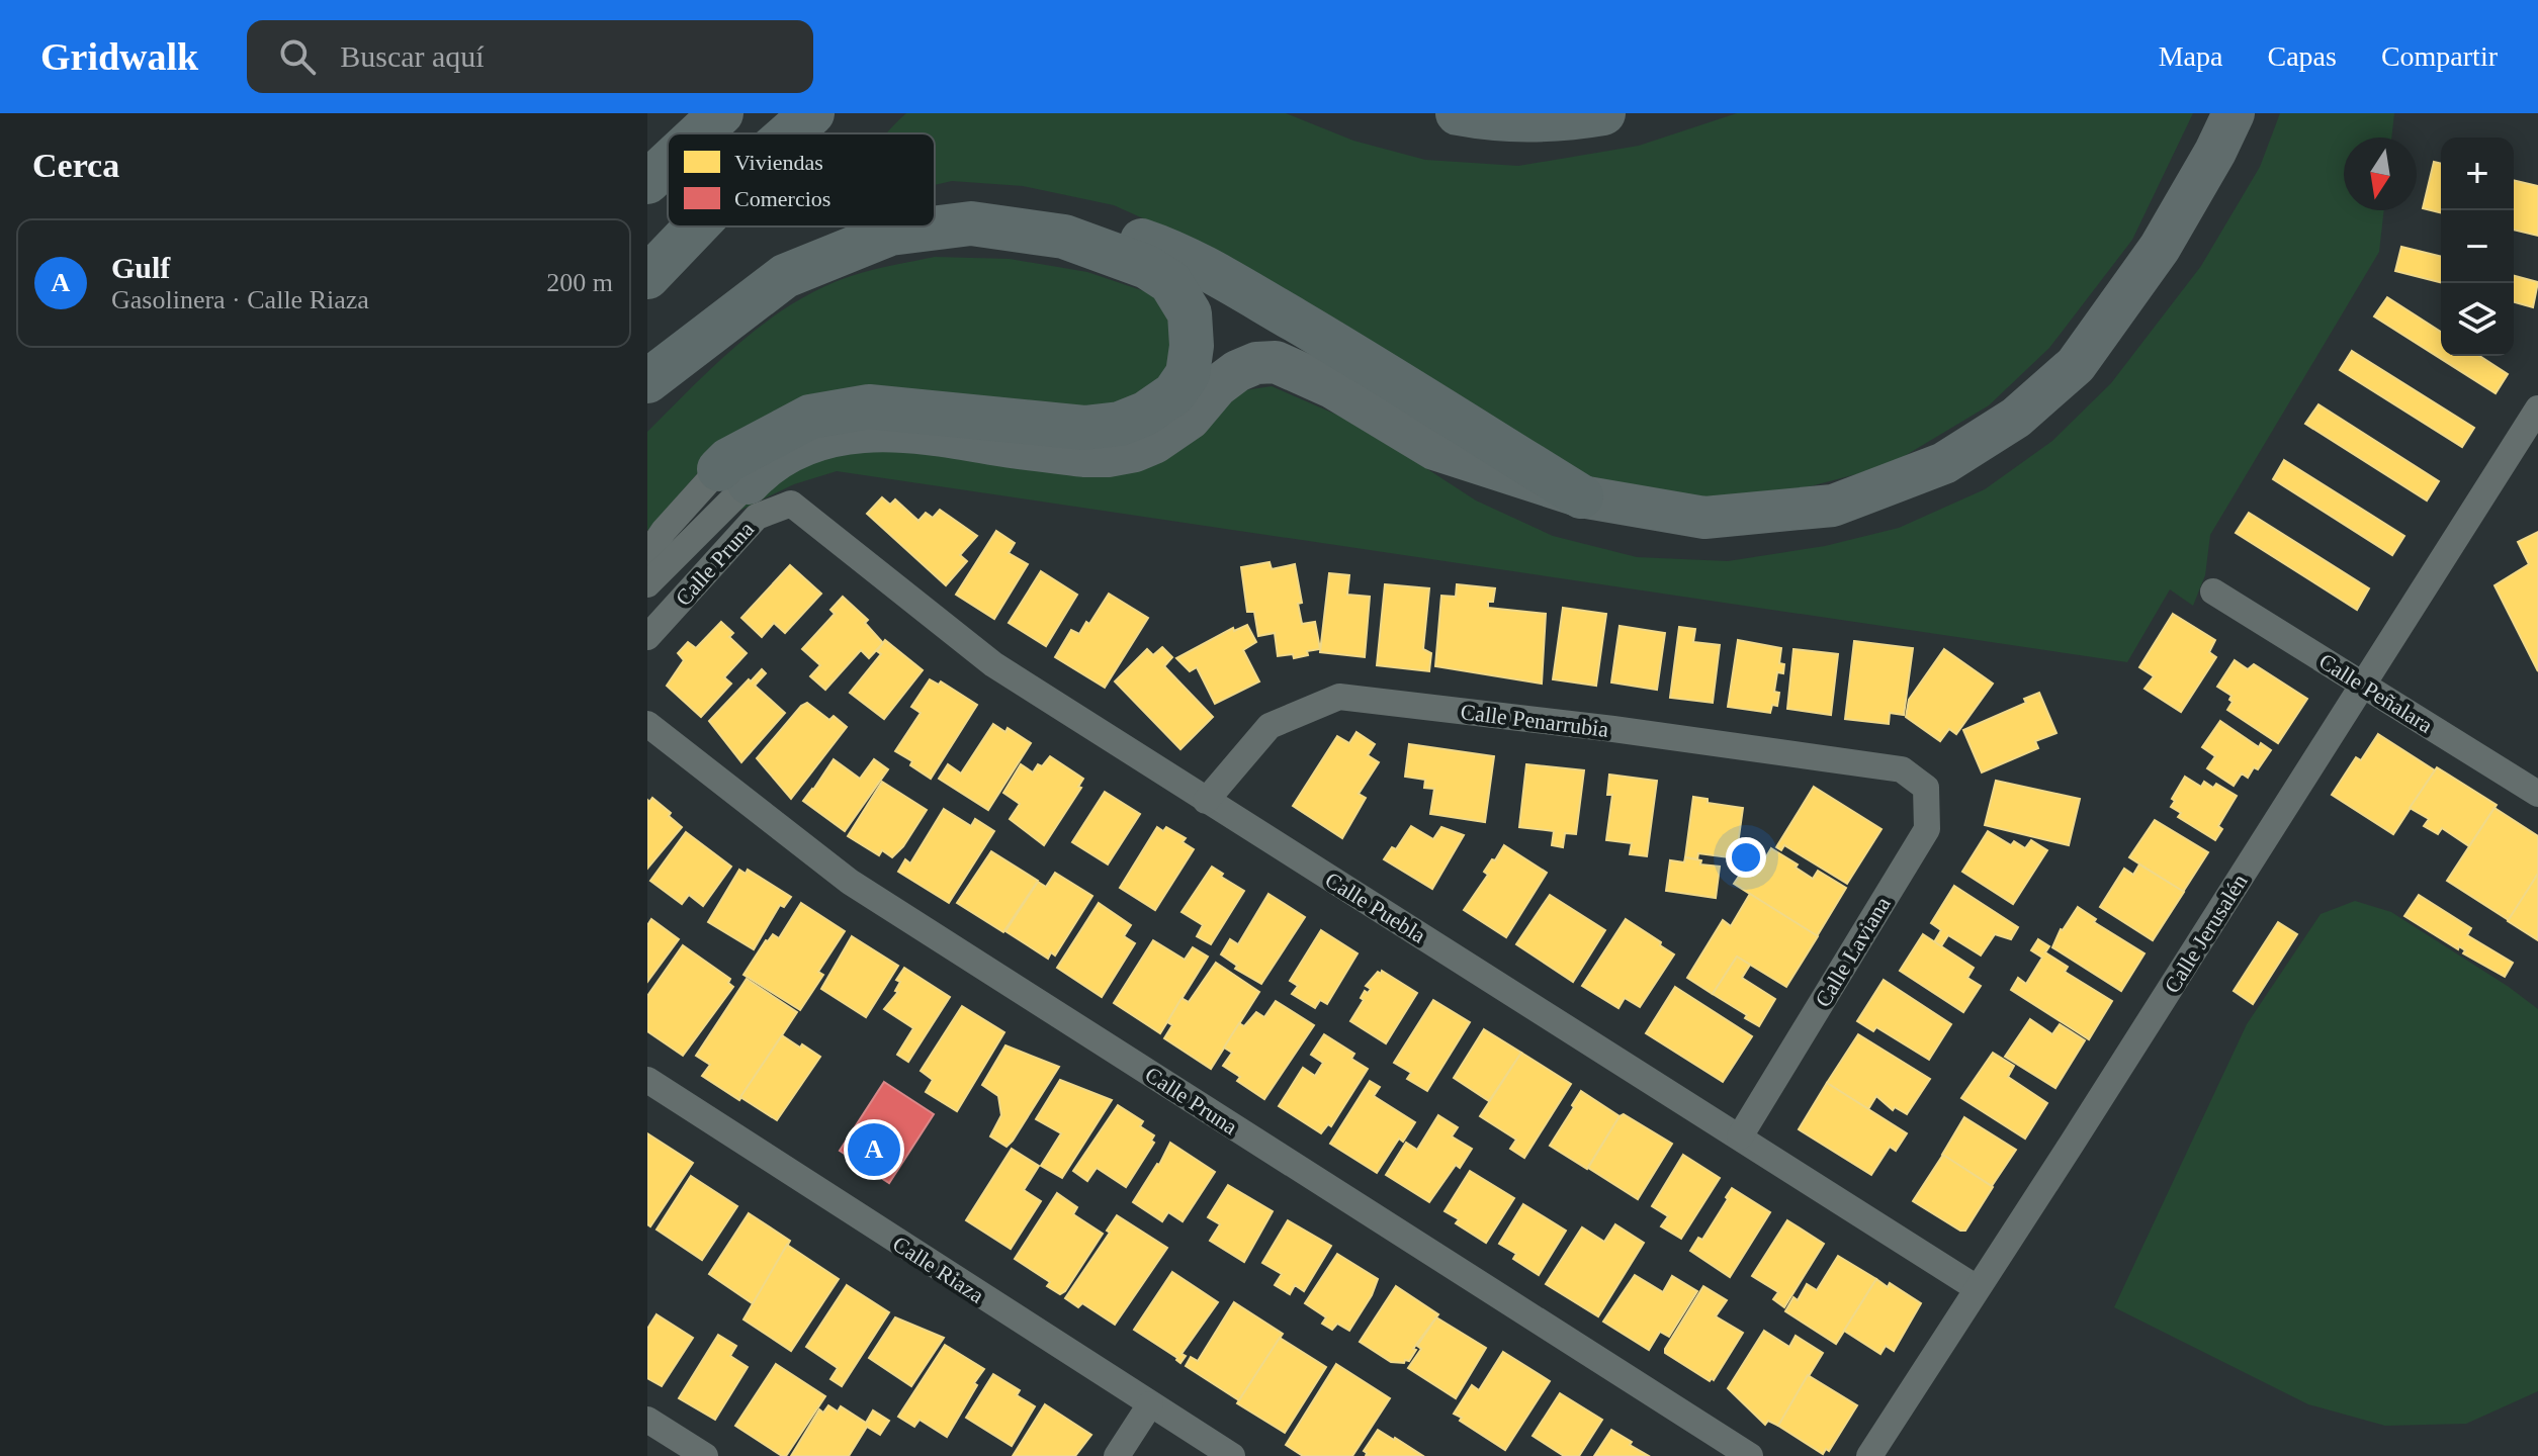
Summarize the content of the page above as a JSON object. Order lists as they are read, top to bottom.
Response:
{
  "streets": {
    "street": [
      "Calle Pruna",
      "Calle Peñalara",
      "Calle Penarrubia",
      "Calle Puebla",
      "Calle Jerusalén",
      "Calle Laviana",
      "Calle Riaza"
    ]
  },
  "crossings": [
    ["Calle Pruna", "Calle Puebla"],
    ["Calle Peñalara", "Calle Jerusalén"],
    ["Calle Penarrubia", "Calle Puebla"],
    ["Calle Penarrubia", "Calle Laviana"],
    ["Calle Puebla", "Calle Jerusalén"],
    ["Calle Puebla", "Calle Laviana"]
  ],
  "legend": ["Viviendas", "Comercios"],
  "north": "bottom",
  "page": {
    "header": "Gridwalk",
    "search": "Buscar aquí",
    "nav": ["Mapa", "Capas", "Compartir"],
    "heading": "Cerca",
    "map_buttons": ["+", "−"],
    "list": [
      {
        "mark": "A",
        "name": "Gulf",
        "note": "Gasolinera · Calle Riaza",
        "value": "200 m"
      }
    ],
    "pins": "A"
  }
}
